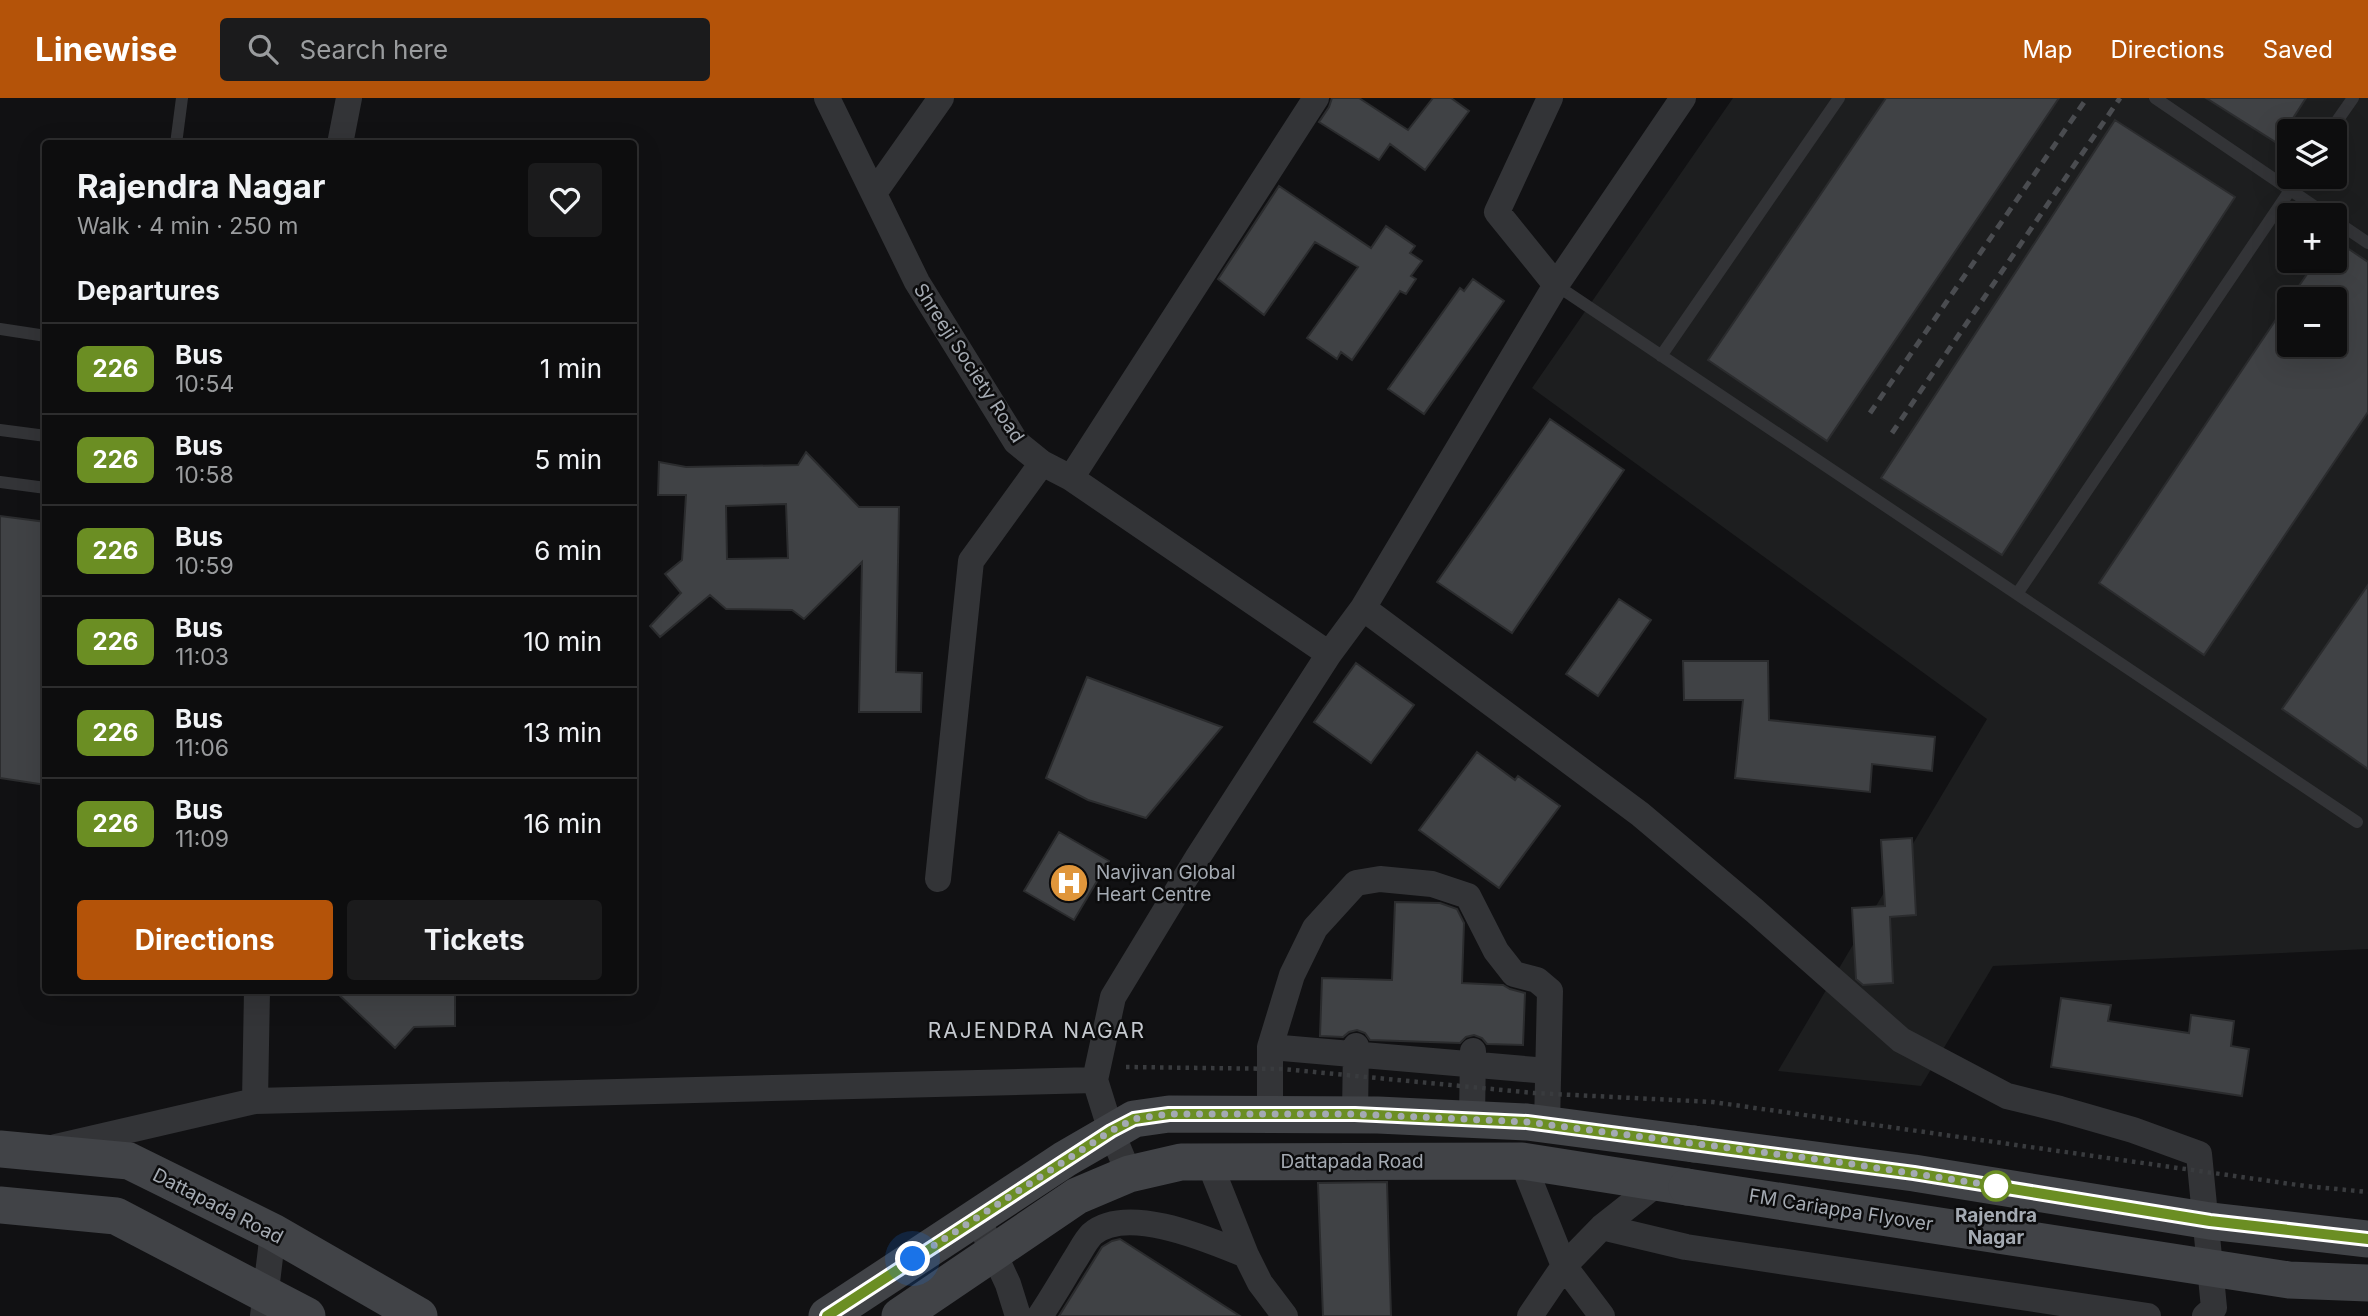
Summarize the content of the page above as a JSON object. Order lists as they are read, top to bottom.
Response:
{
  "streets": {
    "main road": ["Dattapada Road", "FM Cariappa Flyover"],
    "street": ["Shreeji Society Road"]
  },
  "crossings": [
    ["Dattapada Road", "FM Cariappa Flyover"]
  ],
  "districts": ["RAJENDRA NAGAR"],
  "places": {
    "hospital": ["Navjivan Global Heart Centre"],
    "other": ["Rajendra Nagar"]
  },
  "lines": ["bus line 226"],
  "page": {
    "header": "Linewise",
    "search": "Search here",
    "nav": ["Map", "Directions", "Saved"],
    "map_buttons": ["+", "−"],
    "heading": [
      ["Rajendra Nagar", "Walk · 4 min · 250 m"],
      "Departures"
    ],
    "list": [
      {
        "mark": "226",
        "name": "Bus",
        "note": "10:54",
        "value": "1 min"
      },
      {
        "mark": "226",
        "name": "Bus",
        "note": "10:58",
        "value": "5 min"
      },
      {
        "mark": "226",
        "name": "Bus",
        "note": "10:59",
        "value": "6 min"
      },
      {
        "mark": "226",
        "name": "Bus",
        "note": "11:03",
        "value": "10 min"
      },
      {
        "mark": "226",
        "name": "Bus",
        "note": "11:06",
        "value": "13 min"
      },
      {
        "mark": "226",
        "name": "Bus",
        "note": "11:09",
        "value": "16 min"
      }
    ],
    "buttons": ["Directions", "Tickets"]
  }
}
